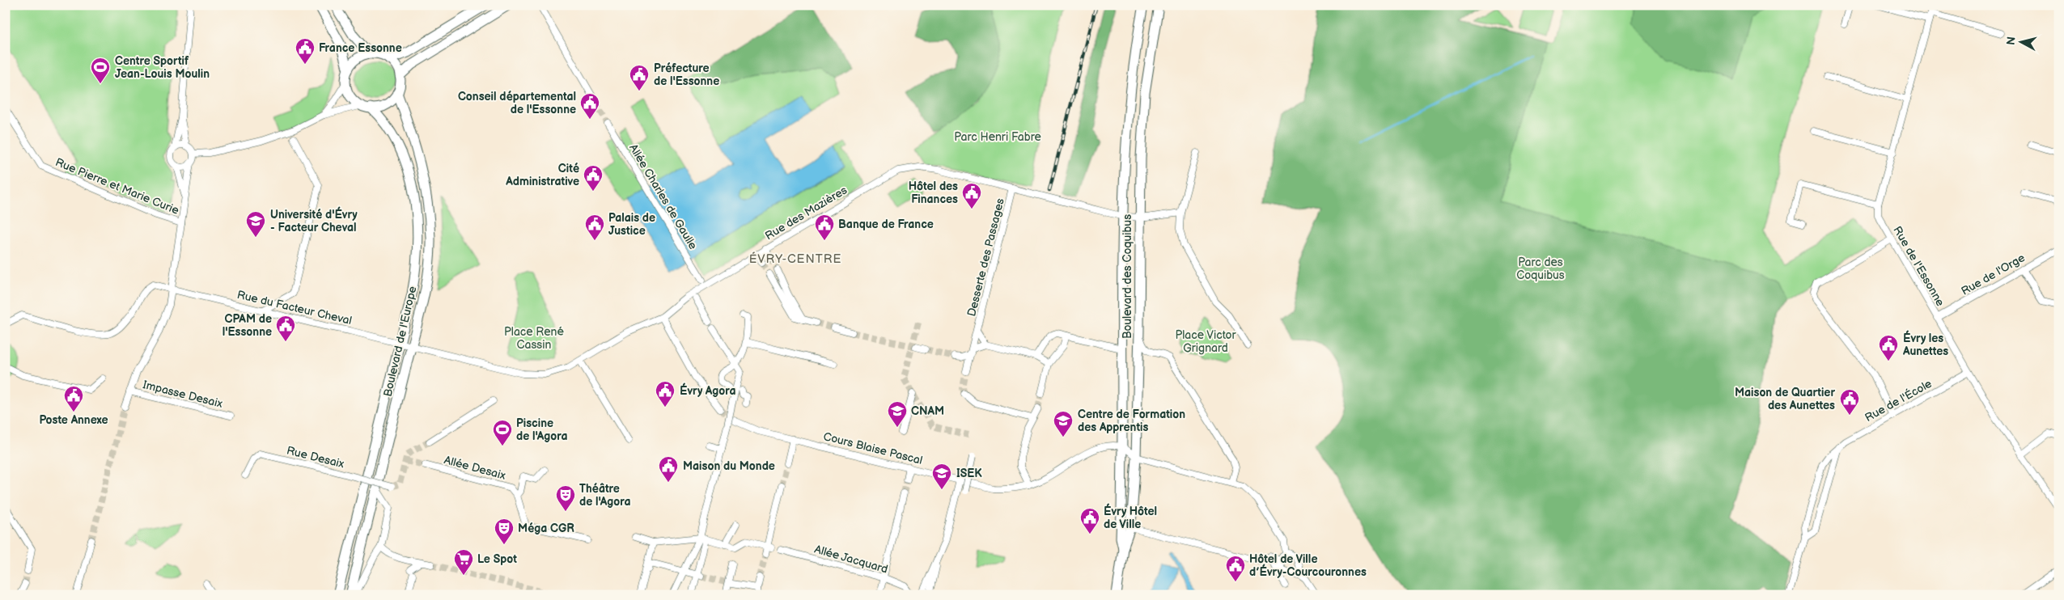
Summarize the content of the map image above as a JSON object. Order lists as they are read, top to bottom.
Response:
{
  "streets": {
    "main road": ["Boulevard des Coquibus", "Boulevard de l'Europe"],
    "street": [
      "Rue Pierre et Marie Curie",
      "Allée Charles de Gaulle",
      "Rue des Mazières",
      "Desserte des Passages",
      "Rue de l'Essonne",
      "Rue de l'Orge",
      "Rue du Facteur Cheval",
      "Impasse Desaix",
      "Rue de l'École",
      "Cours Blaise Pascal",
      "Rue Desaix",
      "Allée Desaix",
      "Allée Jacquard"
    ]
  },
  "crossings": [
    ["Rue des Mazières", "Desserte des Passages"],
    ["Rue des Mazières", "Boulevard des Coquibus"],
    ["Rue des Mazières", "Rue du Facteur Cheval"],
    ["Rue des Mazières", "Boulevard de l'Europe"],
    ["Rue de l'Essonne", "Rue de l'Orge"],
    ["Rue de l'Essonne", "Rue de l'École"],
    ["Boulevard des Coquibus", "Cours Blaise Pascal"],
    ["Rue du Facteur Cheval", "Boulevard de l'Europe"]
  ],
  "districts": ["ÉVRY-CENTRE"],
  "parks": [
    "Parc Henri Fabre",
    "Parc des Coquibus",
    "Place René Cassin",
    "Place Victor Grignard"
  ],
  "places": {
    "public building": [
      "France Essonne",
      "Préfecture de l'Essonne",
      "Conseil départemental de l'Essonne",
      "Cité Administrative",
      "Hôtel des Finances",
      "Palais de Justice",
      "Banque de France",
      "CPAM de l'Essonne",
      "Évry les Aunettes",
      "Évry Agora",
      "Poste Annexe",
      "Maison de Quartier des Aunettes",
      "Maison du Monde",
      "Évry Hôtel de Ville",
      "Hôtel de Ville d’Évry-Courcouronnes"
    ],
    "sports": ["Centre Sportif Jean-Louis Moulin", "Piscine de l'Agora"],
    "school or university": [
      "Université d'Évry - Facteur Cheval",
      "CNAM",
      "Centre de Formation des Apprentis",
      "ISEK"
    ],
    "theatre": ["Théâtre de l'Agora", "Méga CGR"],
    "supermarket": ["Le Spot"]
  },
  "north": "left"
}
